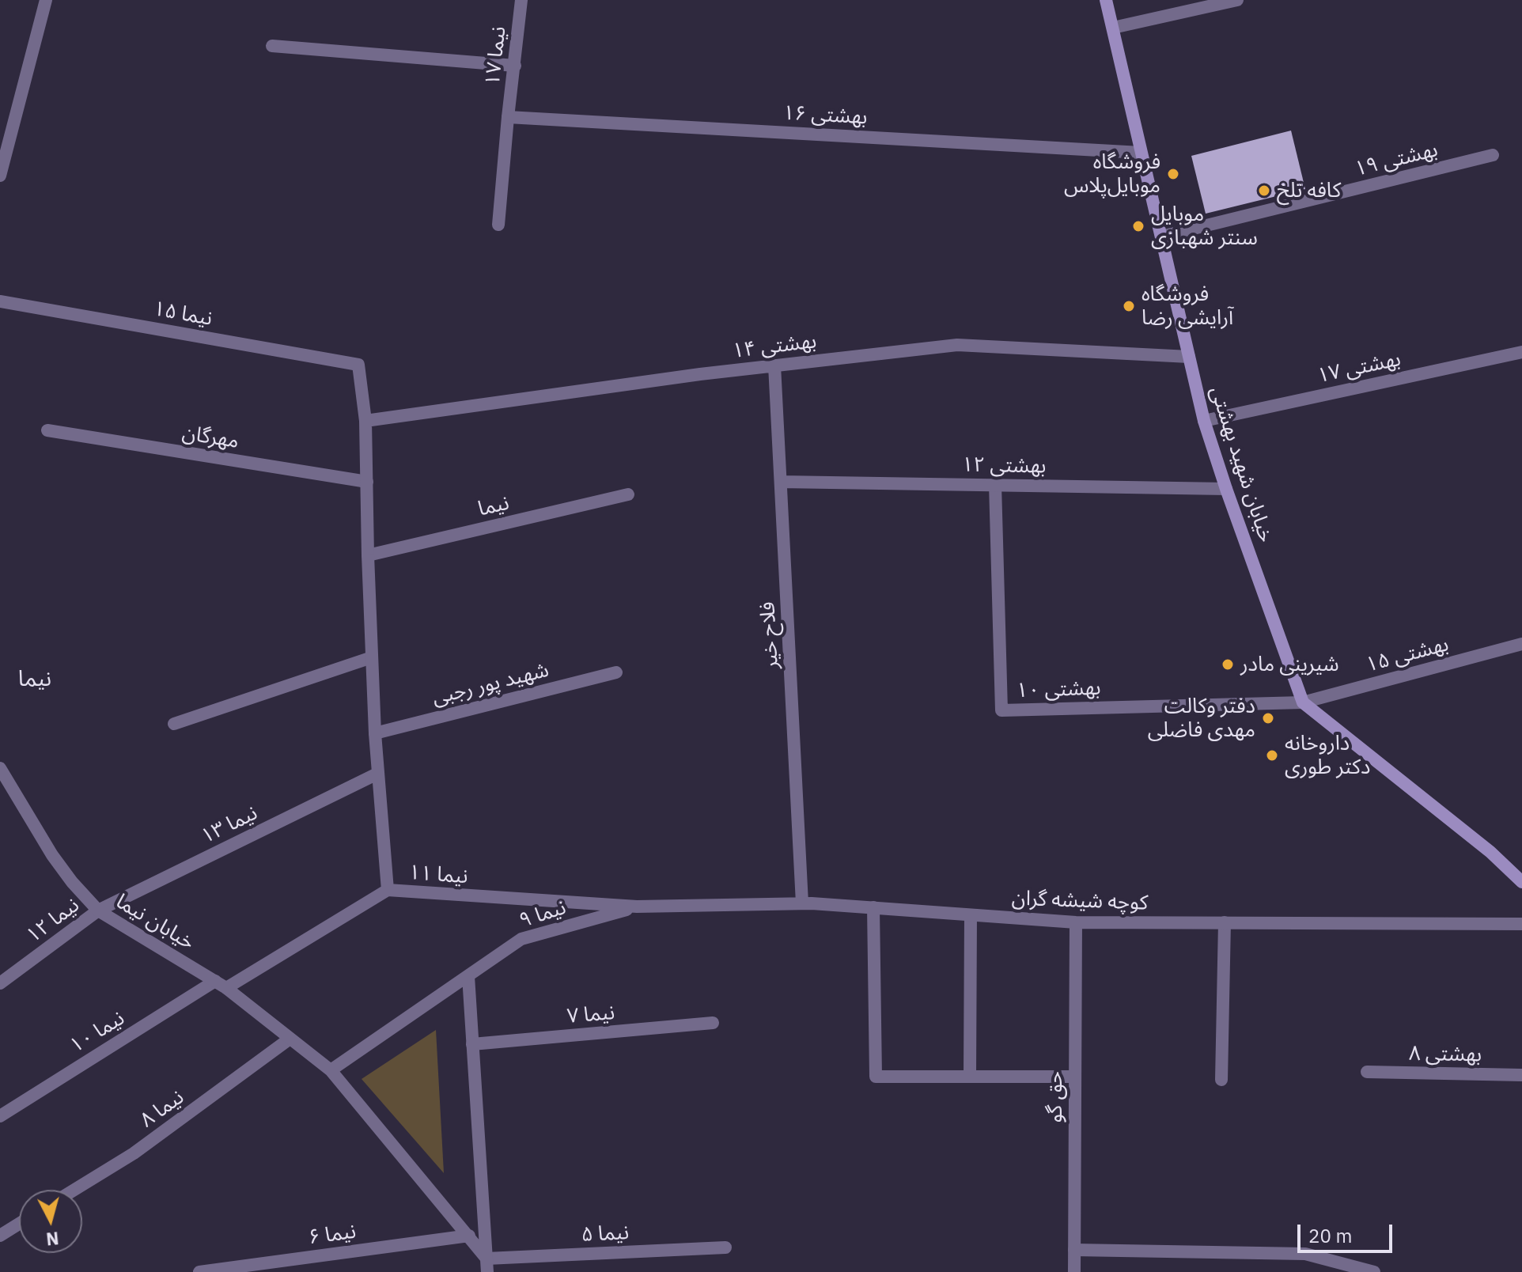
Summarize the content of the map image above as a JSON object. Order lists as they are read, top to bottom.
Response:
{
  "streets": {
    "main road": ["خیابان شهید بهشتی"],
    "street": [
      "نیما ۱۷",
      "بهشتی ۱۶",
      "بهشتی ۱۹",
      "نیما ۱۵",
      "بهشتی ۱۴",
      "بهشتی ۱۷",
      "مهرگان",
      "بهشتی ۱۲",
      "نیما",
      "فلاح خیر",
      "بهشتی ۱۵",
      "شهید پور رجبی",
      "بهشتی ۱۰",
      "نیما ۱۳",
      "نیما ۱۱",
      "کوچه شیشه گران",
      "نیما ۹",
      "نیما ۱۲",
      "خیابان نیما",
      "نیما ۷",
      "نیما ۱۰",
      "بهشتی ۸",
      "حق گو",
      "نیما ۸",
      "نیما ۵",
      "نیما ۶"
    ]
  },
  "crossings": [
    ["نیما ۱۷", "بهشتی ۱۶"],
    ["بهشتی ۱۶", "خیابان شهید بهشتی"],
    ["بهشتی ۱۹", "خیابان شهید بهشتی"],
    ["نیما ۱۵", "بهشتی ۱۴"],
    ["بهشتی ۱۴", "خیابان شهید بهشتی"],
    ["بهشتی ۱۴", "فلاح خیر"],
    ["بهشتی ۱۷", "خیابان شهید بهشتی"],
    ["خیابان شهید بهشتی", "بهشتی ۱۲"],
    ["خیابان شهید بهشتی", "بهشتی ۱۵"],
    ["خیابان شهید بهشتی", "بهشتی ۱۰"],
    ["بهشتی ۱۲", "فلاح خیر"],
    ["بهشتی ۱۲", "بهشتی ۱۰"],
    ["فلاح خیر", "کوچه شیشه گران"],
    ["بهشتی ۱۵", "بهشتی ۱۰"],
    ["نیما ۱۳", "نیما ۱۲"],
    ["نیما ۱۳", "خیابان نیما"],
    ["نیما ۱۱", "کوچه شیشه گران"],
    ["نیما ۱۱", "نیما ۹"],
    ["نیما ۱۱", "خیابان نیما"],
    ["نیما ۱۱", "نیما ۱۰"],
    ["کوچه شیشه گران", "نیما ۹"],
    ["کوچه شیشه گران", "حق گو"],
    ["نیما ۹", "خیابان نیما"],
    ["نیما ۱۲", "خیابان نیما"],
    ["خیابان نیما", "نیما ۱۰"],
    ["خیابان نیما", "نیما ۸"],
    ["خیابان نیما", "نیما ۵"],
    ["خیابان نیما", "نیما ۶"]
  ],
  "districts": ["نیما"],
  "places": [
    "فروشگاه موبایل‌پلاس",
    "کافه تلخ",
    "موبایل سنتر شهبازی",
    "فروشگاه آرایشی رضا",
    "شیرینی مادر",
    "دفتر وکالت مهدی فاضلی",
    "داروخانه دکتر طوری"
  ],
  "scale_bar": "20 m",
  "north": "bottom"
}
